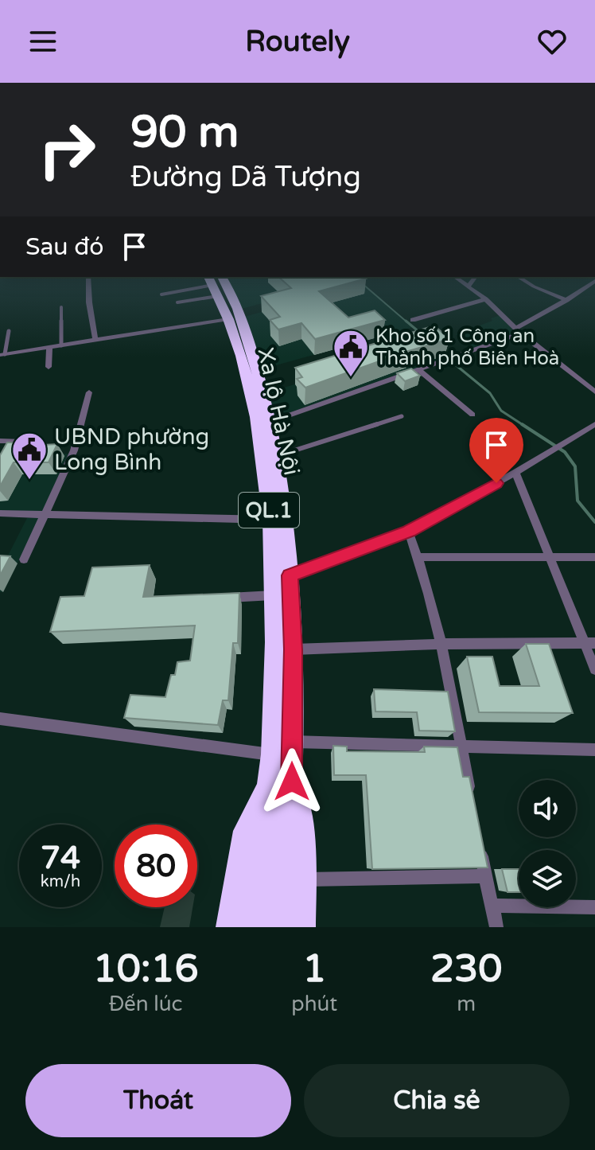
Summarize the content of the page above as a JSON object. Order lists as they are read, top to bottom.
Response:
{
  "streets": {
    "highway": ["Xa lộ Hà Nội", "QL.1"]
  },
  "places": {
    "public building": ["Kho số 1 Công an Thành phố Biên Hoà", "UBND phường Long Bình"]
  },
  "page": {
    "header": "Routely",
    "turn": ["90 m", "Đường Dã Tượng"],
    "then": "Sau đó",
    "speed": "74 km/h",
    "limit": "80",
    "eta": [
      "10:16",
      "Đến lúc",
      "1",
      "phút",
      "230",
      "m"
    ],
    "buttons": ["Thoát", "Chia sẻ"]
  }
}
